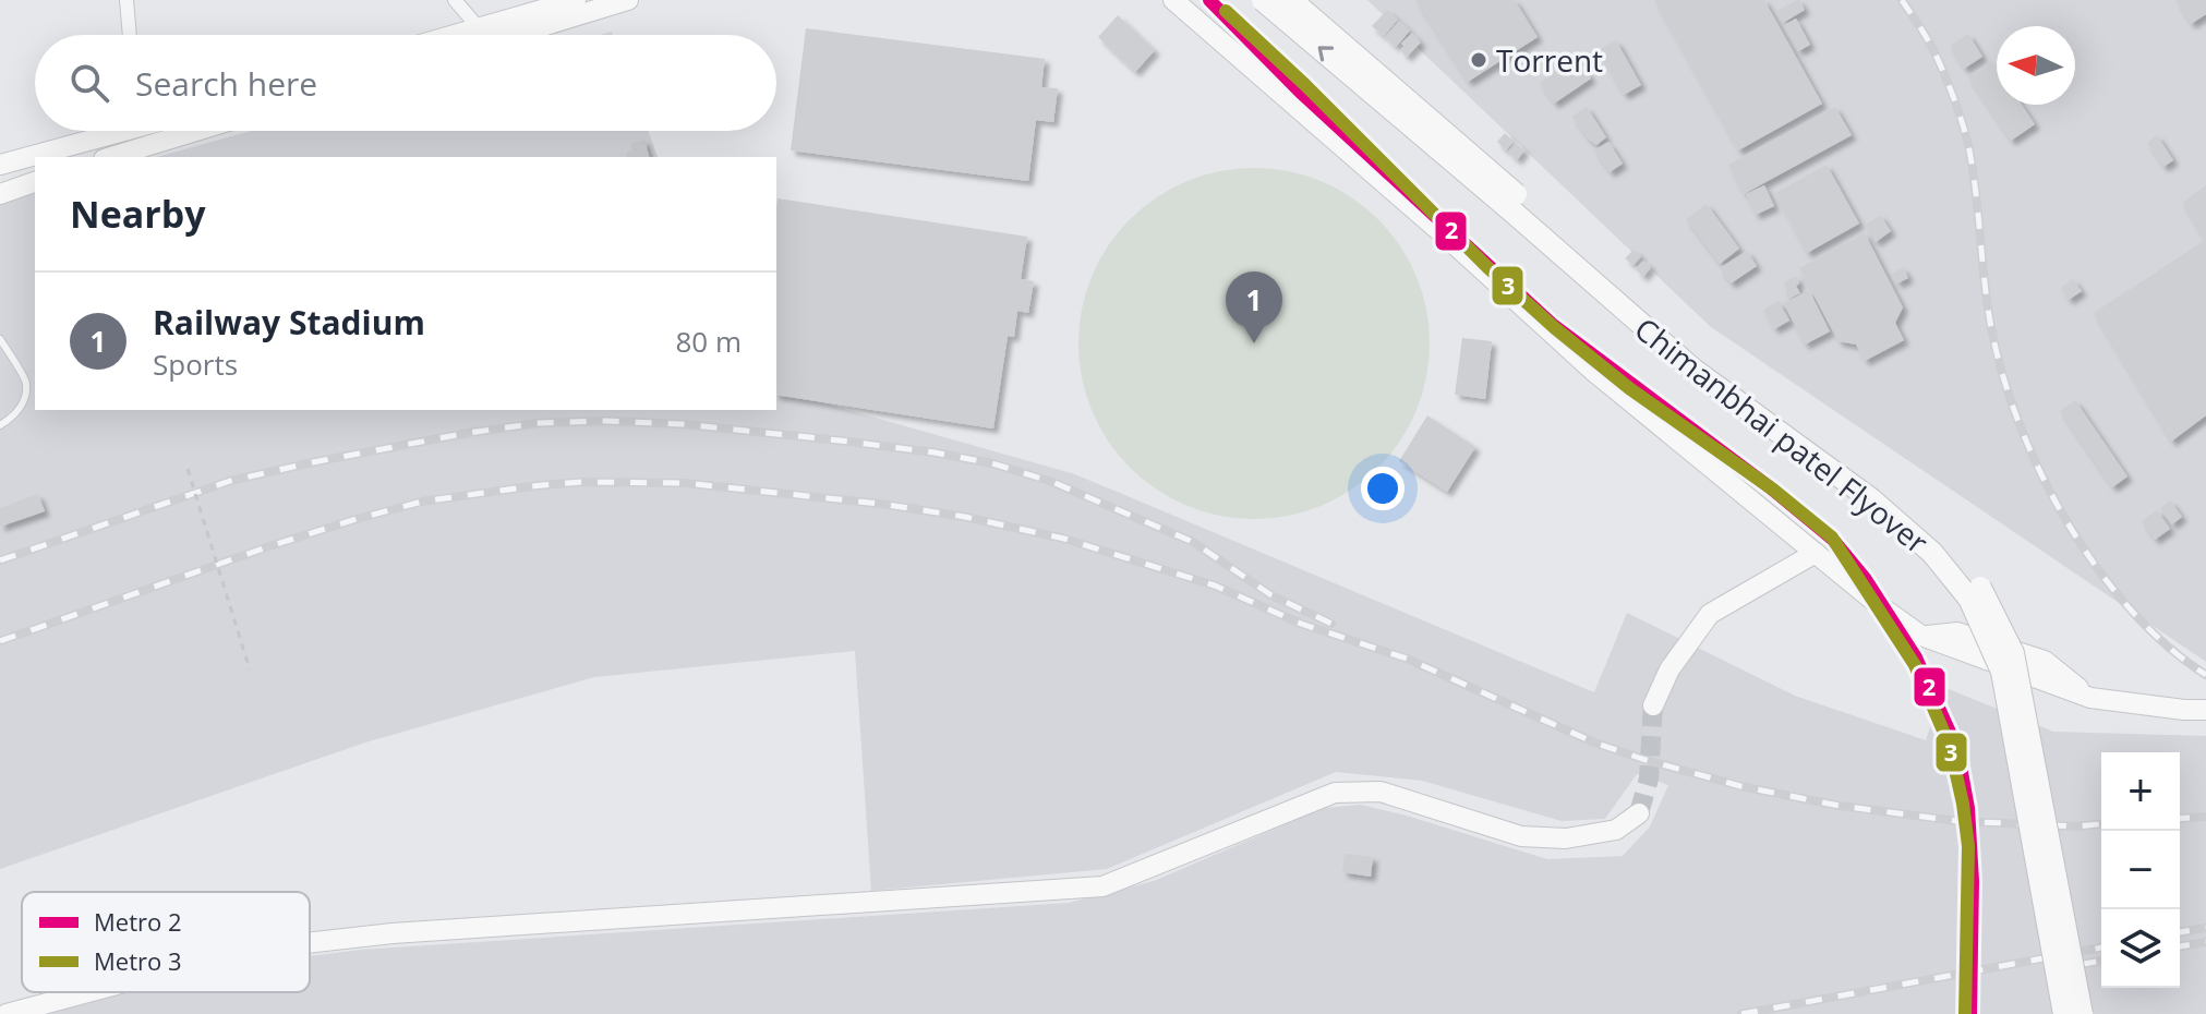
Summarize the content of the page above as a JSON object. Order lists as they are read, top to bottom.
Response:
{
  "streets": {
    "main road": ["Chimanbhai patel Flyover"]
  },
  "places": ["Torrent"],
  "lines": ["metro line 2", "metro line 3"],
  "legend": ["Metro 2", "Metro 3"],
  "north": "left",
  "page": {
    "search": "Search here",
    "heading": "Nearby",
    "list": [
      {
        "mark": "1",
        "name": "Railway Stadium",
        "note": "Sports",
        "value": "80 m"
      }
    ],
    "pins": "1",
    "map_buttons": ["+", "−"]
  }
}
